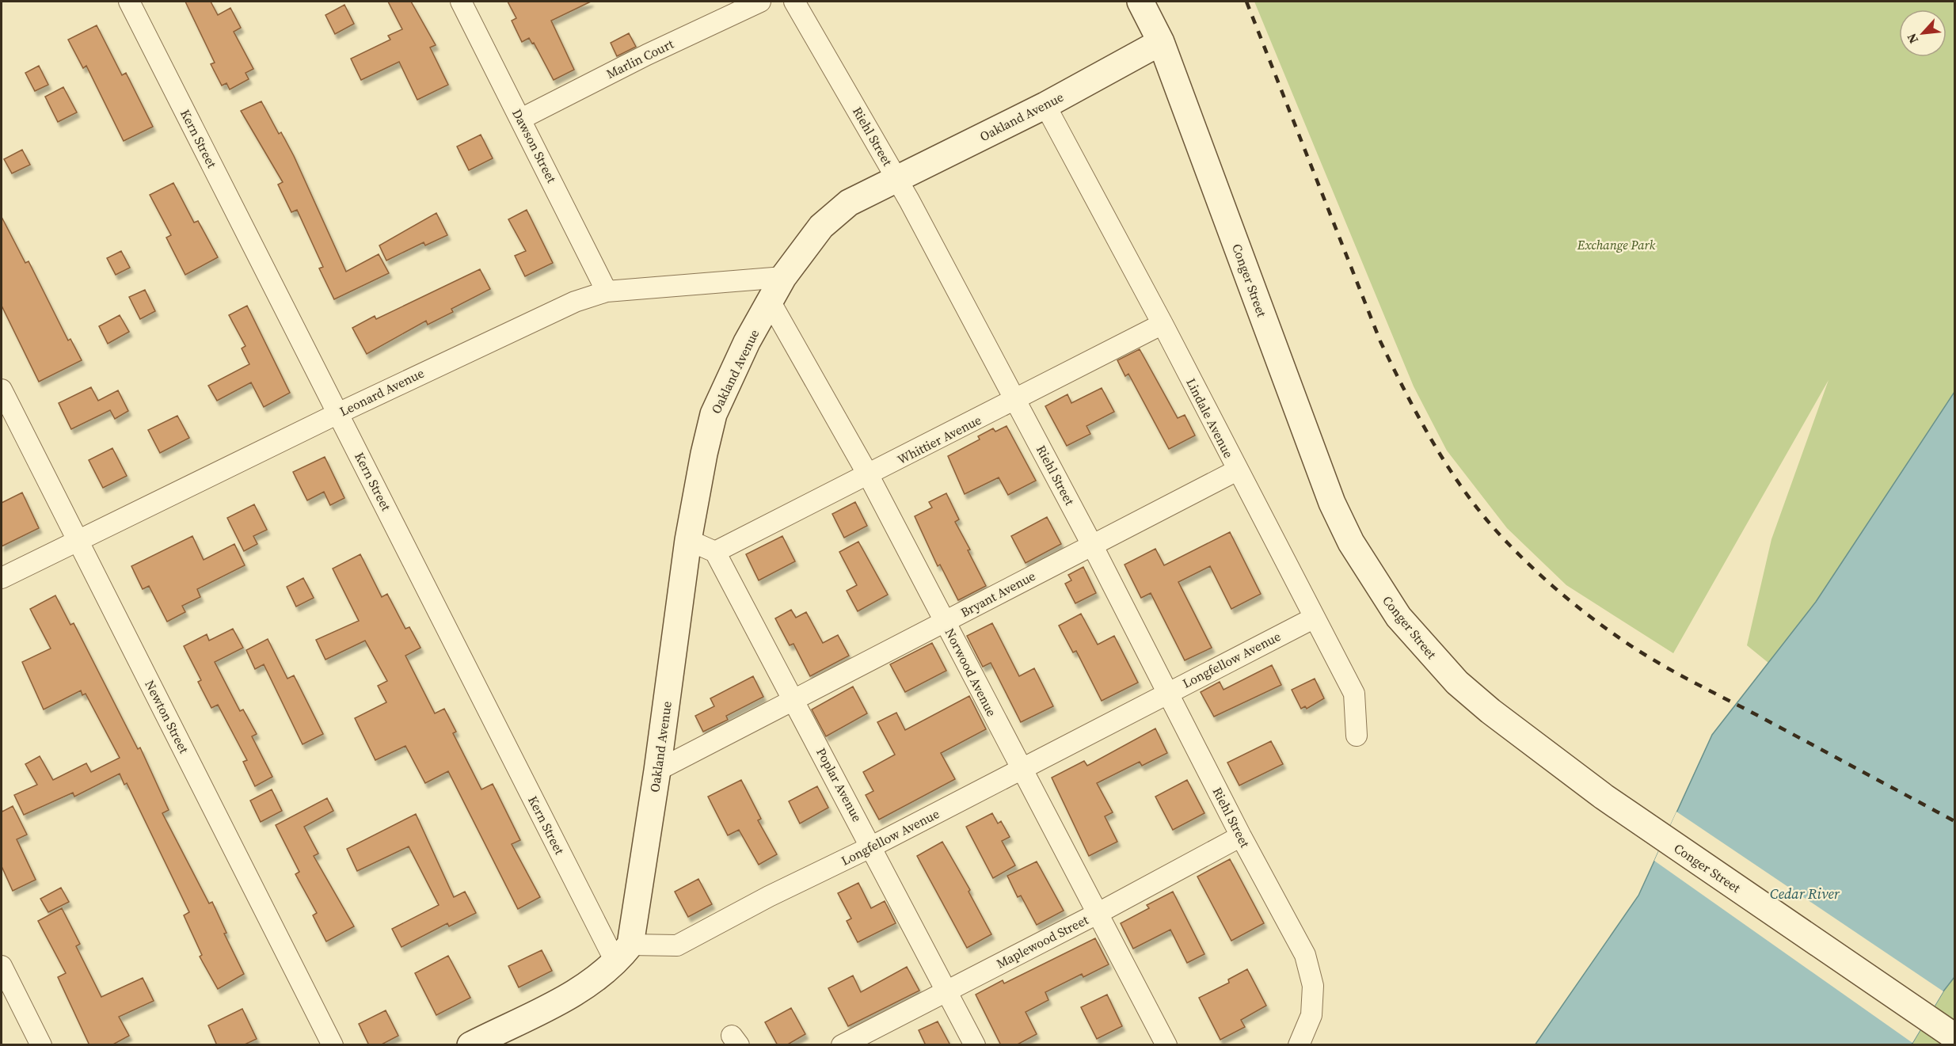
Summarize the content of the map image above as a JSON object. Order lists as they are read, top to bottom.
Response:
{
  "streets": {
    "main road": ["Oakland Avenue", "Conger Street"],
    "street": [
      "Marlin Court",
      "Riehl Street",
      "Kern Street",
      "Dawson Street",
      "Leonard Avenue",
      "Lindale Avenue",
      "Whittier Avenue",
      "Bryant Avenue",
      "Longfellow Avenue",
      "Norwood Avenue",
      "Newton Street",
      "Poplar Avenue",
      "Maplewood Street"
    ]
  },
  "crossings": [
    ["Marlin Court", "Dawson Street"],
    ["Oakland Avenue", "Riehl Street"],
    ["Oakland Avenue", "Kern Street"],
    ["Oakland Avenue", "Conger Street"],
    ["Oakland Avenue", "Leonard Avenue"],
    ["Oakland Avenue", "Lindale Avenue"],
    ["Oakland Avenue", "Bryant Avenue"],
    ["Oakland Avenue", "Longfellow Avenue"],
    ["Oakland Avenue", "Norwood Avenue"],
    ["Riehl Street", "Whittier Avenue"],
    ["Riehl Street", "Bryant Avenue"],
    ["Riehl Street", "Longfellow Avenue"],
    ["Riehl Street", "Maplewood Street"],
    ["Kern Street", "Leonard Avenue"],
    ["Kern Street", "Longfellow Avenue"],
    ["Dawson Street", "Leonard Avenue"],
    ["Leonard Avenue", "Newton Street"],
    ["Lindale Avenue", "Whittier Avenue"],
    ["Lindale Avenue", "Bryant Avenue"],
    ["Lindale Avenue", "Longfellow Avenue"],
    ["Whittier Avenue", "Norwood Avenue"],
    ["Whittier Avenue", "Poplar Avenue"],
    ["Bryant Avenue", "Norwood Avenue"],
    ["Bryant Avenue", "Poplar Avenue"],
    ["Longfellow Avenue", "Norwood Avenue"],
    ["Longfellow Avenue", "Poplar Avenue"],
    ["Norwood Avenue", "Maplewood Street"],
    ["Poplar Avenue", "Maplewood Street"]
  ],
  "water": ["Cedar River"],
  "parks": ["Exchange Park"],
  "north": "bottom left"
}
